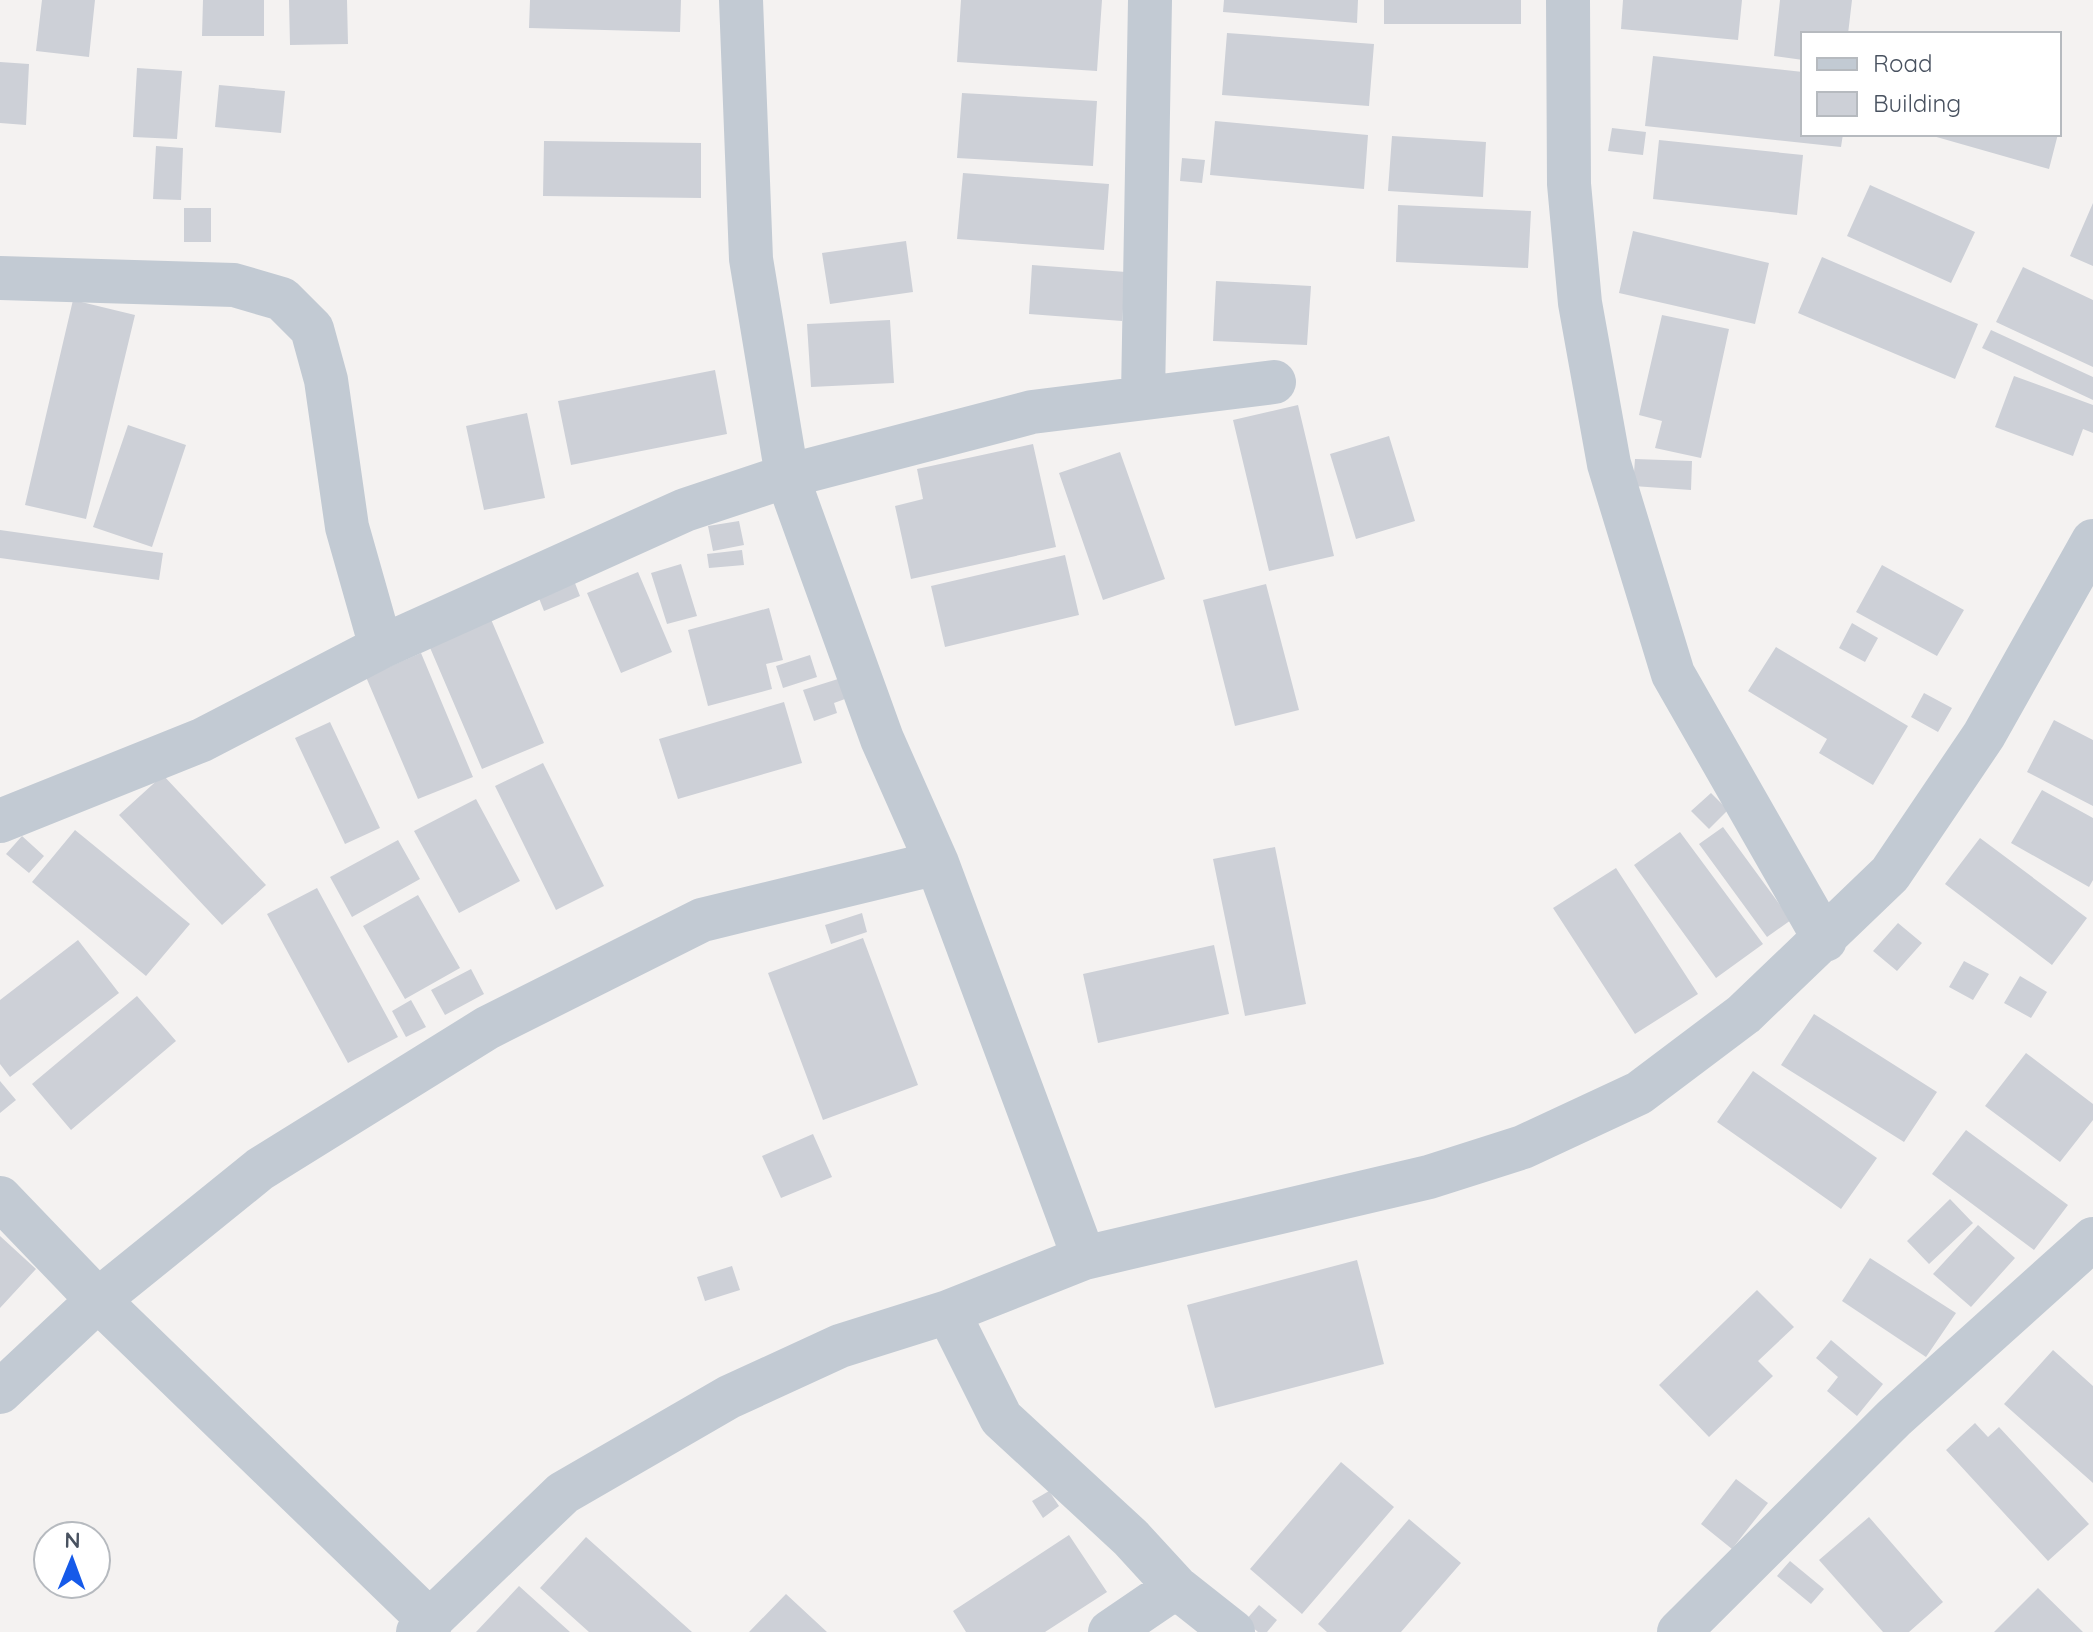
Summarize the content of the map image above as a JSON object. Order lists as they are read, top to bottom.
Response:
{
  "legend": ["Road", "Building"],
  "north": "top"
}
